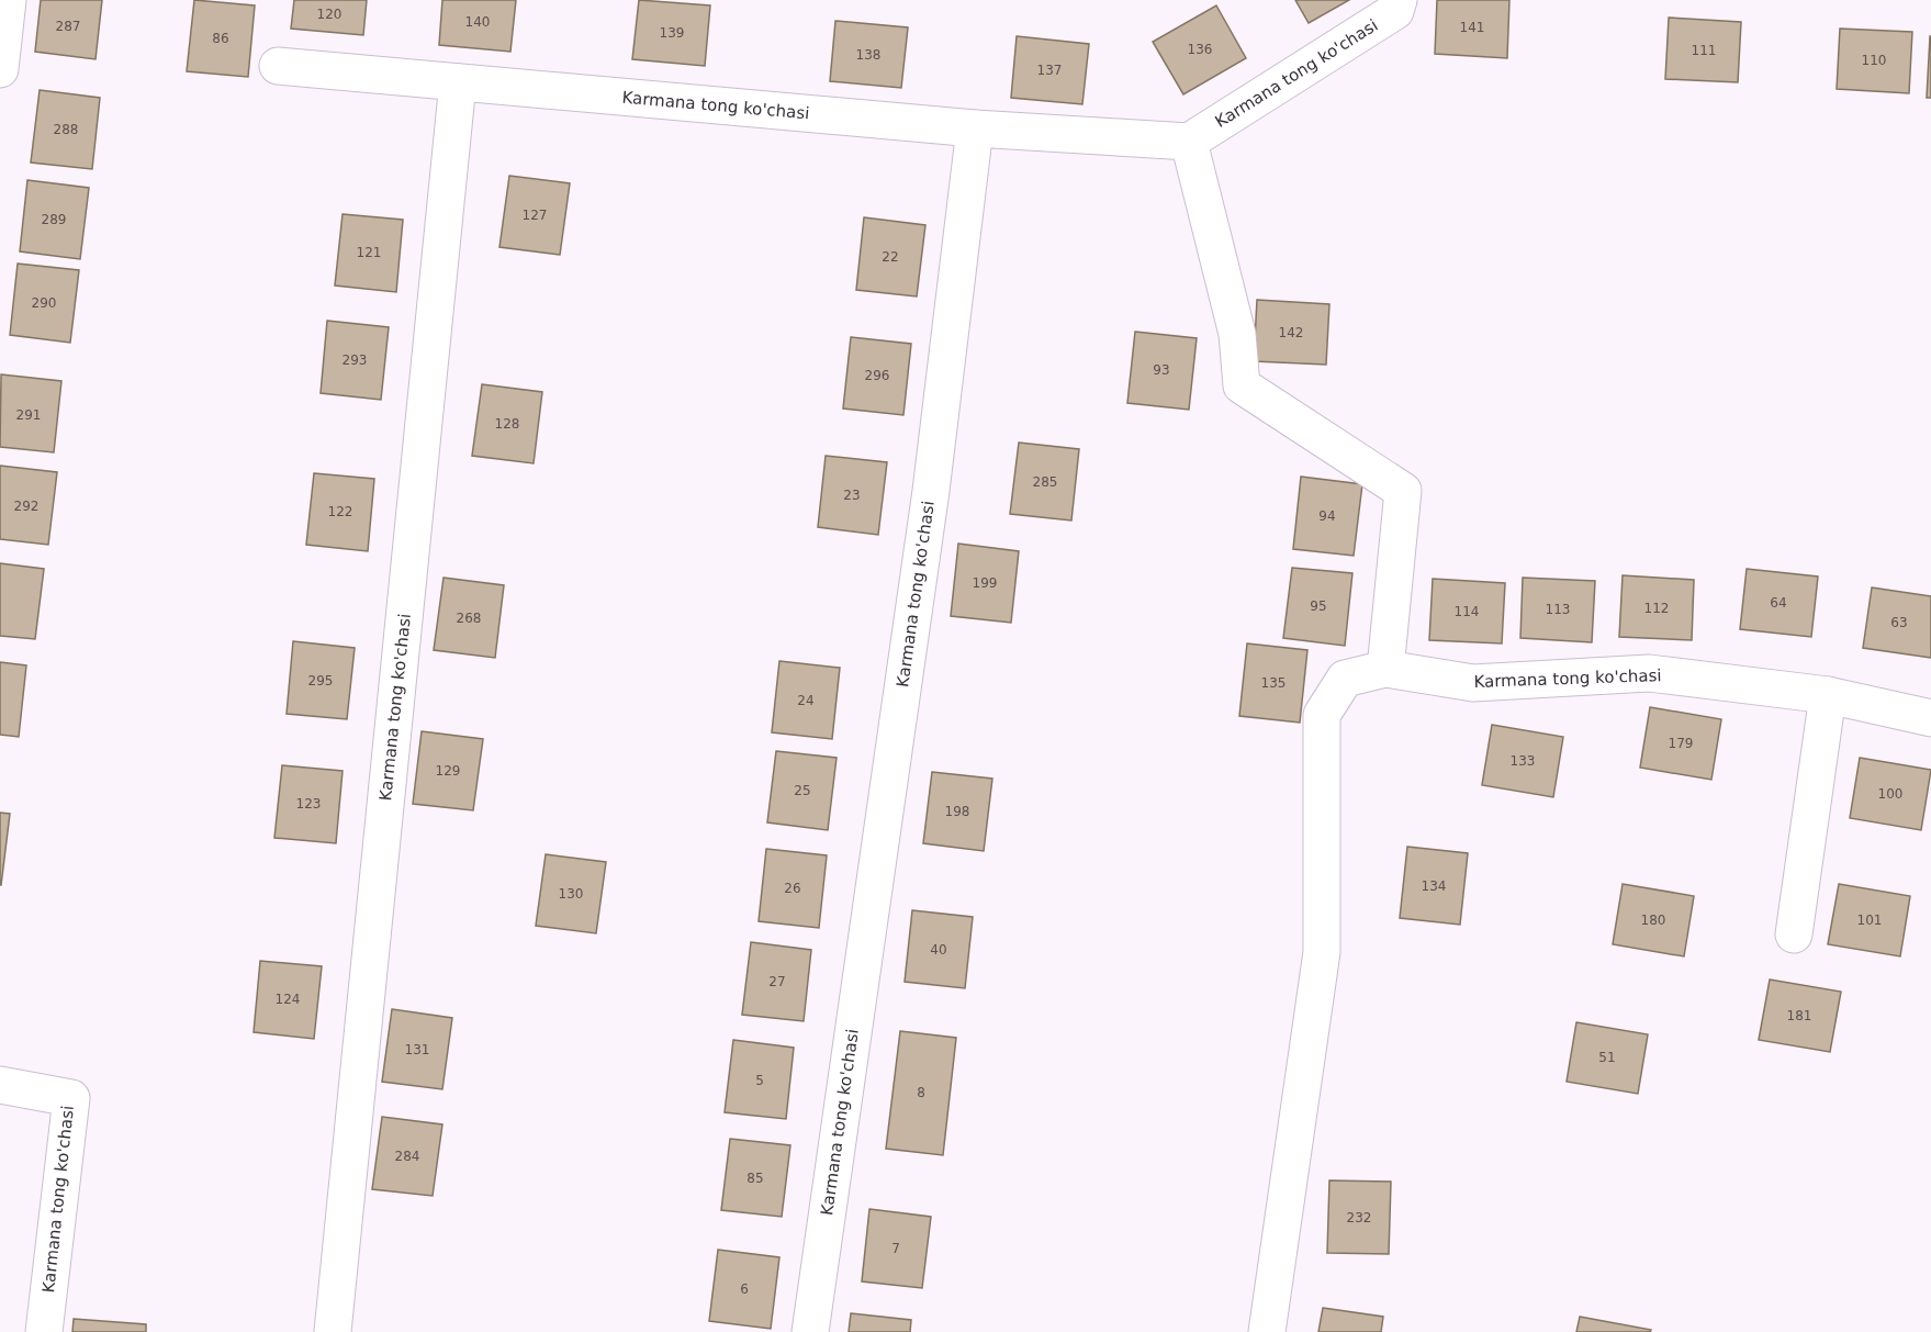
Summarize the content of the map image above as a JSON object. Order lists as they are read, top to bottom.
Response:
{
  "streets": {
    "street": ["Karmana tong ko'chasi"]
  },
  "house_numbers": [
    "120",
    "140",
    "287",
    "141",
    "139",
    "86",
    "136",
    "111",
    "138",
    "110",
    "137",
    "288",
    "127",
    "289",
    "121",
    "22",
    "290",
    "142",
    "293",
    "93",
    "296",
    "291",
    "128",
    "285",
    "23",
    "292",
    "122",
    "94",
    "199",
    "64",
    "95",
    "112",
    "113",
    "114",
    "268",
    "63",
    "295",
    "135",
    "24",
    "179",
    "133",
    "129",
    "25",
    "100",
    "123",
    "198",
    "134",
    "26",
    "130",
    "180",
    "101",
    "40",
    "27",
    "124",
    "181",
    "131",
    "51",
    "5",
    "8",
    "284",
    "85",
    "232",
    "7",
    "6"
  ]
}
